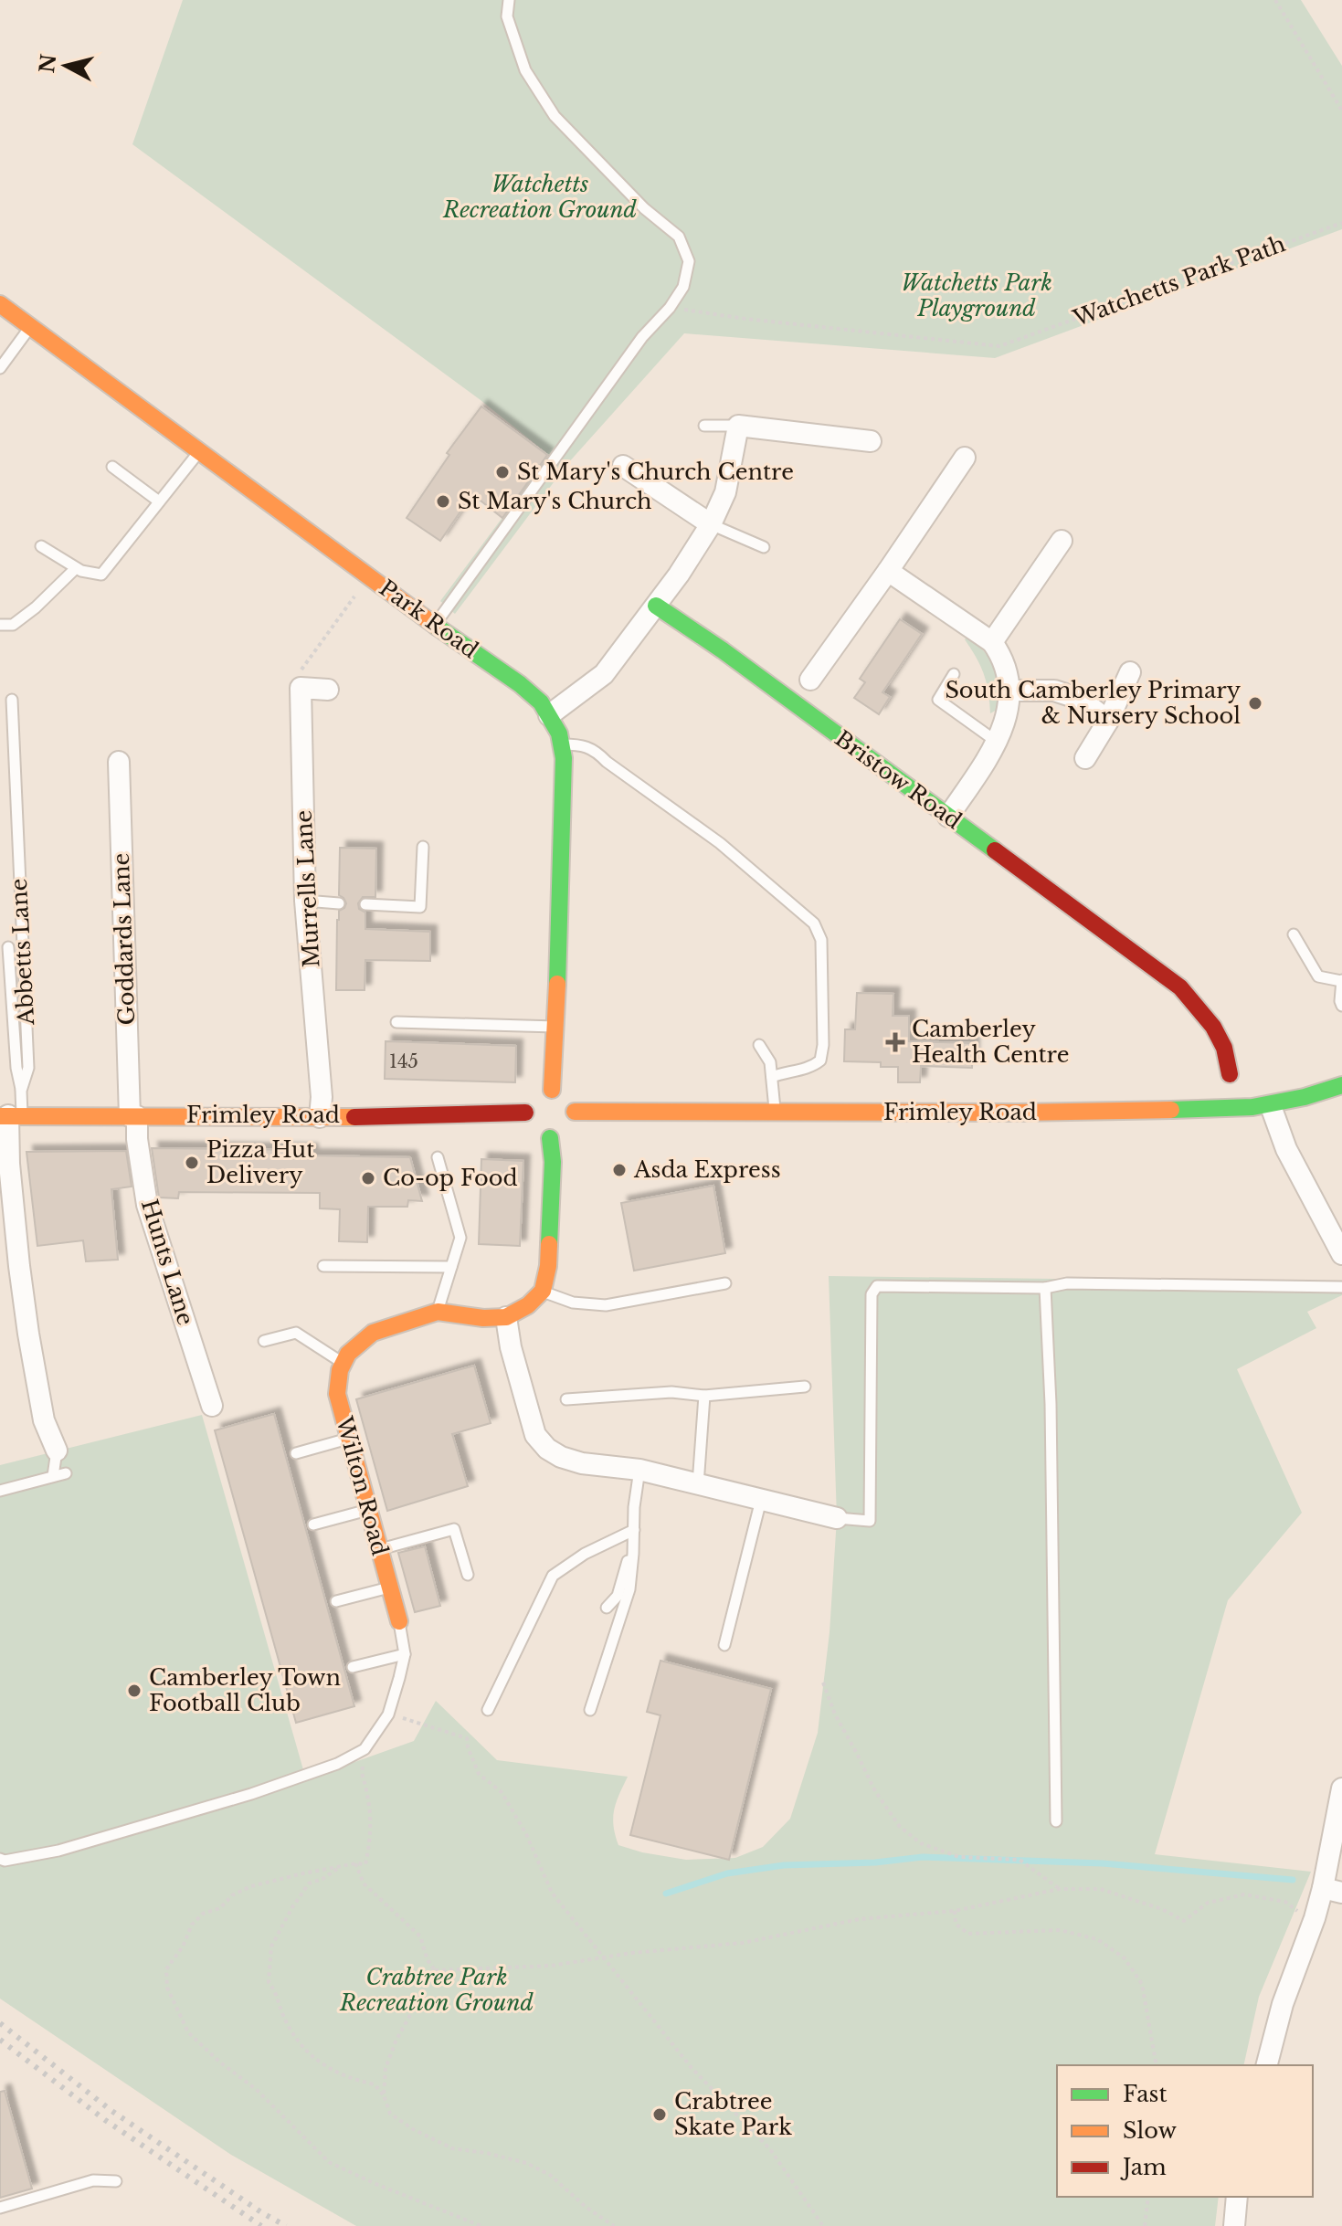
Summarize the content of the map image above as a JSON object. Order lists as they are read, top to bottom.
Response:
{
  "streets": {
    "street": [
      "Park Road",
      "Bristow Road",
      "Murrells Lane",
      "Goddards Lane",
      "Frimley Road",
      "Hunts Lane",
      "Wilton Road"
    ],
    "lane": ["Abbetts Lane"],
    "path": ["Watchetts Park Path"]
  },
  "crossings": [
    ["Park Road", "Frimley Road"],
    ["Murrells Lane", "Frimley Road"],
    ["Goddards Lane", "Frimley Road"],
    ["Goddards Lane", "Hunts Lane"],
    ["Abbetts Lane", "Frimley Road"],
    ["Frimley Road", "Hunts Lane"]
  ],
  "parks": ["Watchetts Recreation Ground", "Watchetts Park Playground", "Crabtree Park Recreation Ground"],
  "places": {
    "other": [
      "St Mary's Church Centre",
      "St Mary's Church",
      "South Camberley Primary & Nursery School",
      "Pizza Hut Delivery",
      "Asda Express",
      "Co-op Food",
      "Camberley Town Football Club",
      "Crabtree Skate Park"
    ],
    "health": ["Camberley Health Centre"]
  },
  "house_numbers": ["145"],
  "legend": ["Fast", "Slow", "Jam"],
  "north": "left"
}
